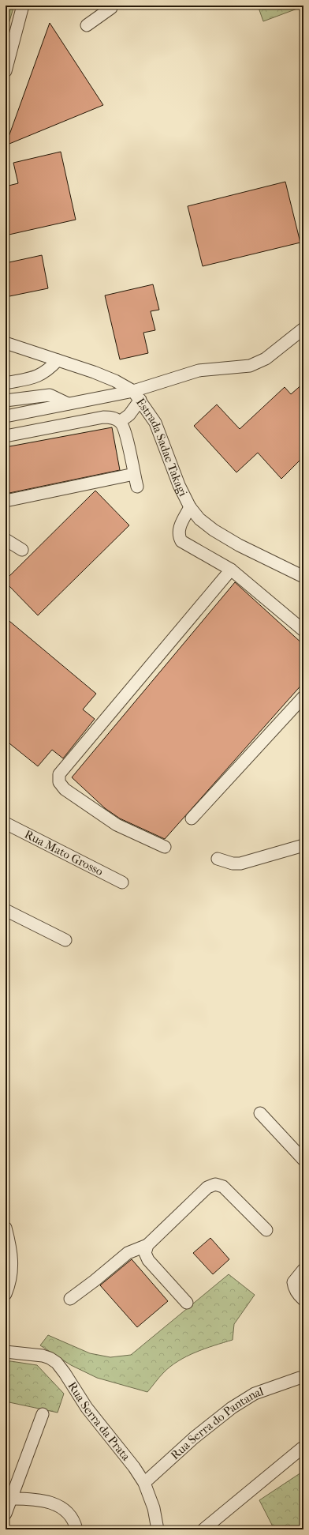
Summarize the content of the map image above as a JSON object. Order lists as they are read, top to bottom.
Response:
{
  "streets": {
    "street": [
      "Estrada Sadae Takagi",
      "Rua Mato Grosso",
      "Rua Serra da Prata",
      "Rua Serra do Pantanal"
    ]
  },
  "crossings": [
    ["Rua Serra da Prata", "Rua Serra do Pantanal"]
  ]
}
